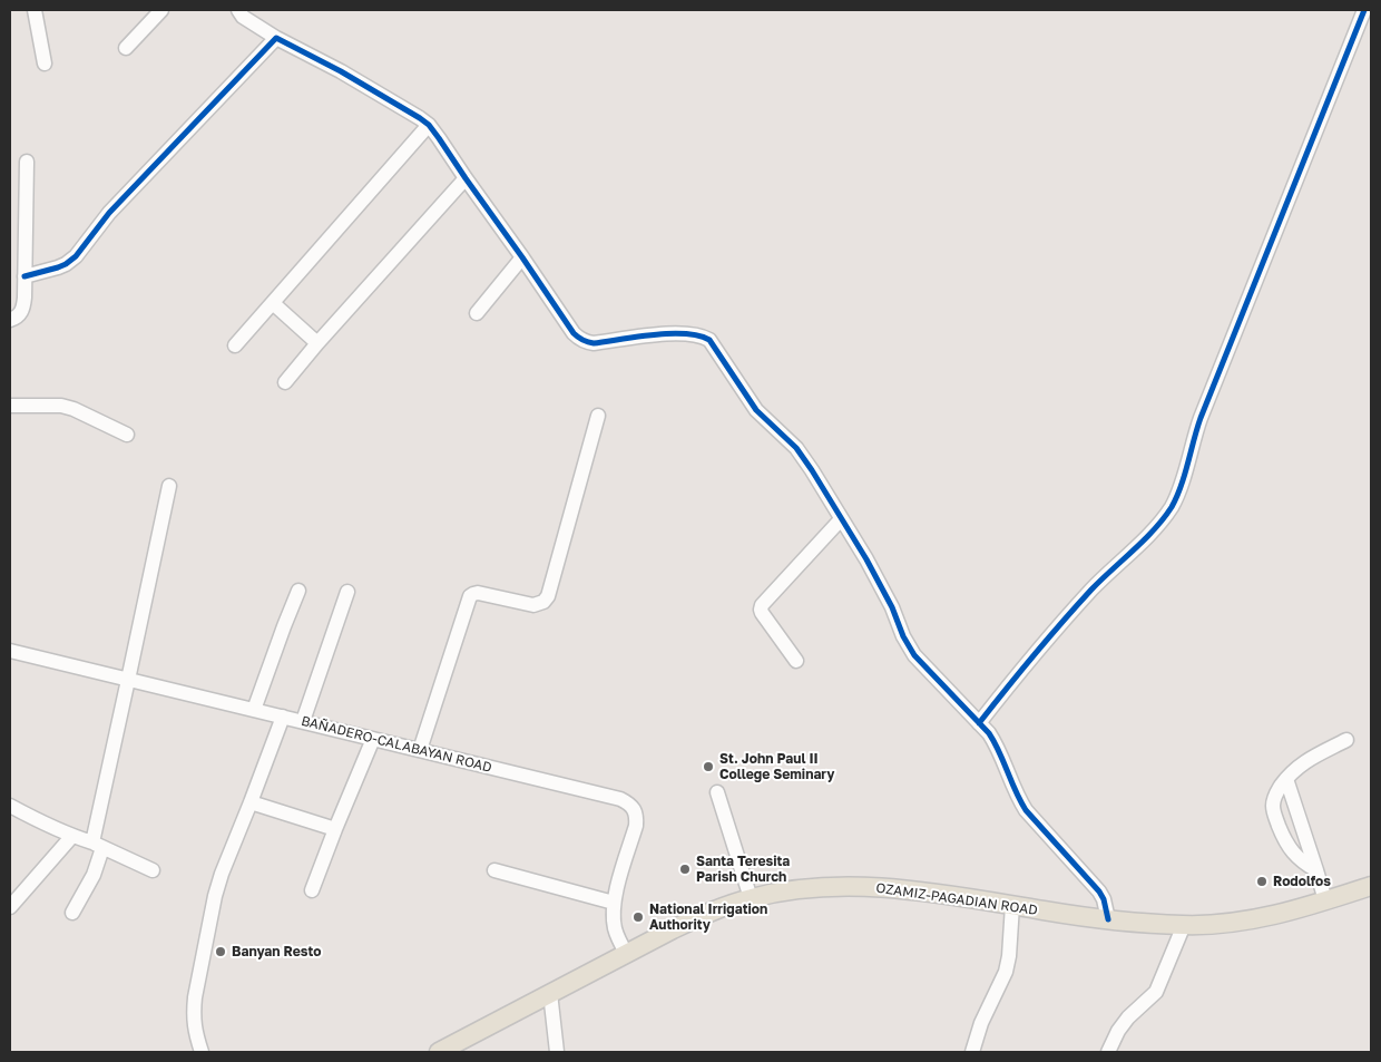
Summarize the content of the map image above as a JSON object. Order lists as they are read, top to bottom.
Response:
{
  "streets": {
    "main road": ["OZAMIZ-PAGADIAN ROAD"],
    "street": ["BAÑADERO-CALABAYAN ROAD"]
  },
  "crossings": [
    ["BAÑADERO-CALABAYAN ROAD", "OZAMIZ-PAGADIAN ROAD"]
  ],
  "places": [
    "St. John Paul II College Seminary",
    "Santa Teresita Parish Church",
    "Rodolfos",
    "National Irrigation Authority",
    "Banyan Resto"
  ]
}
